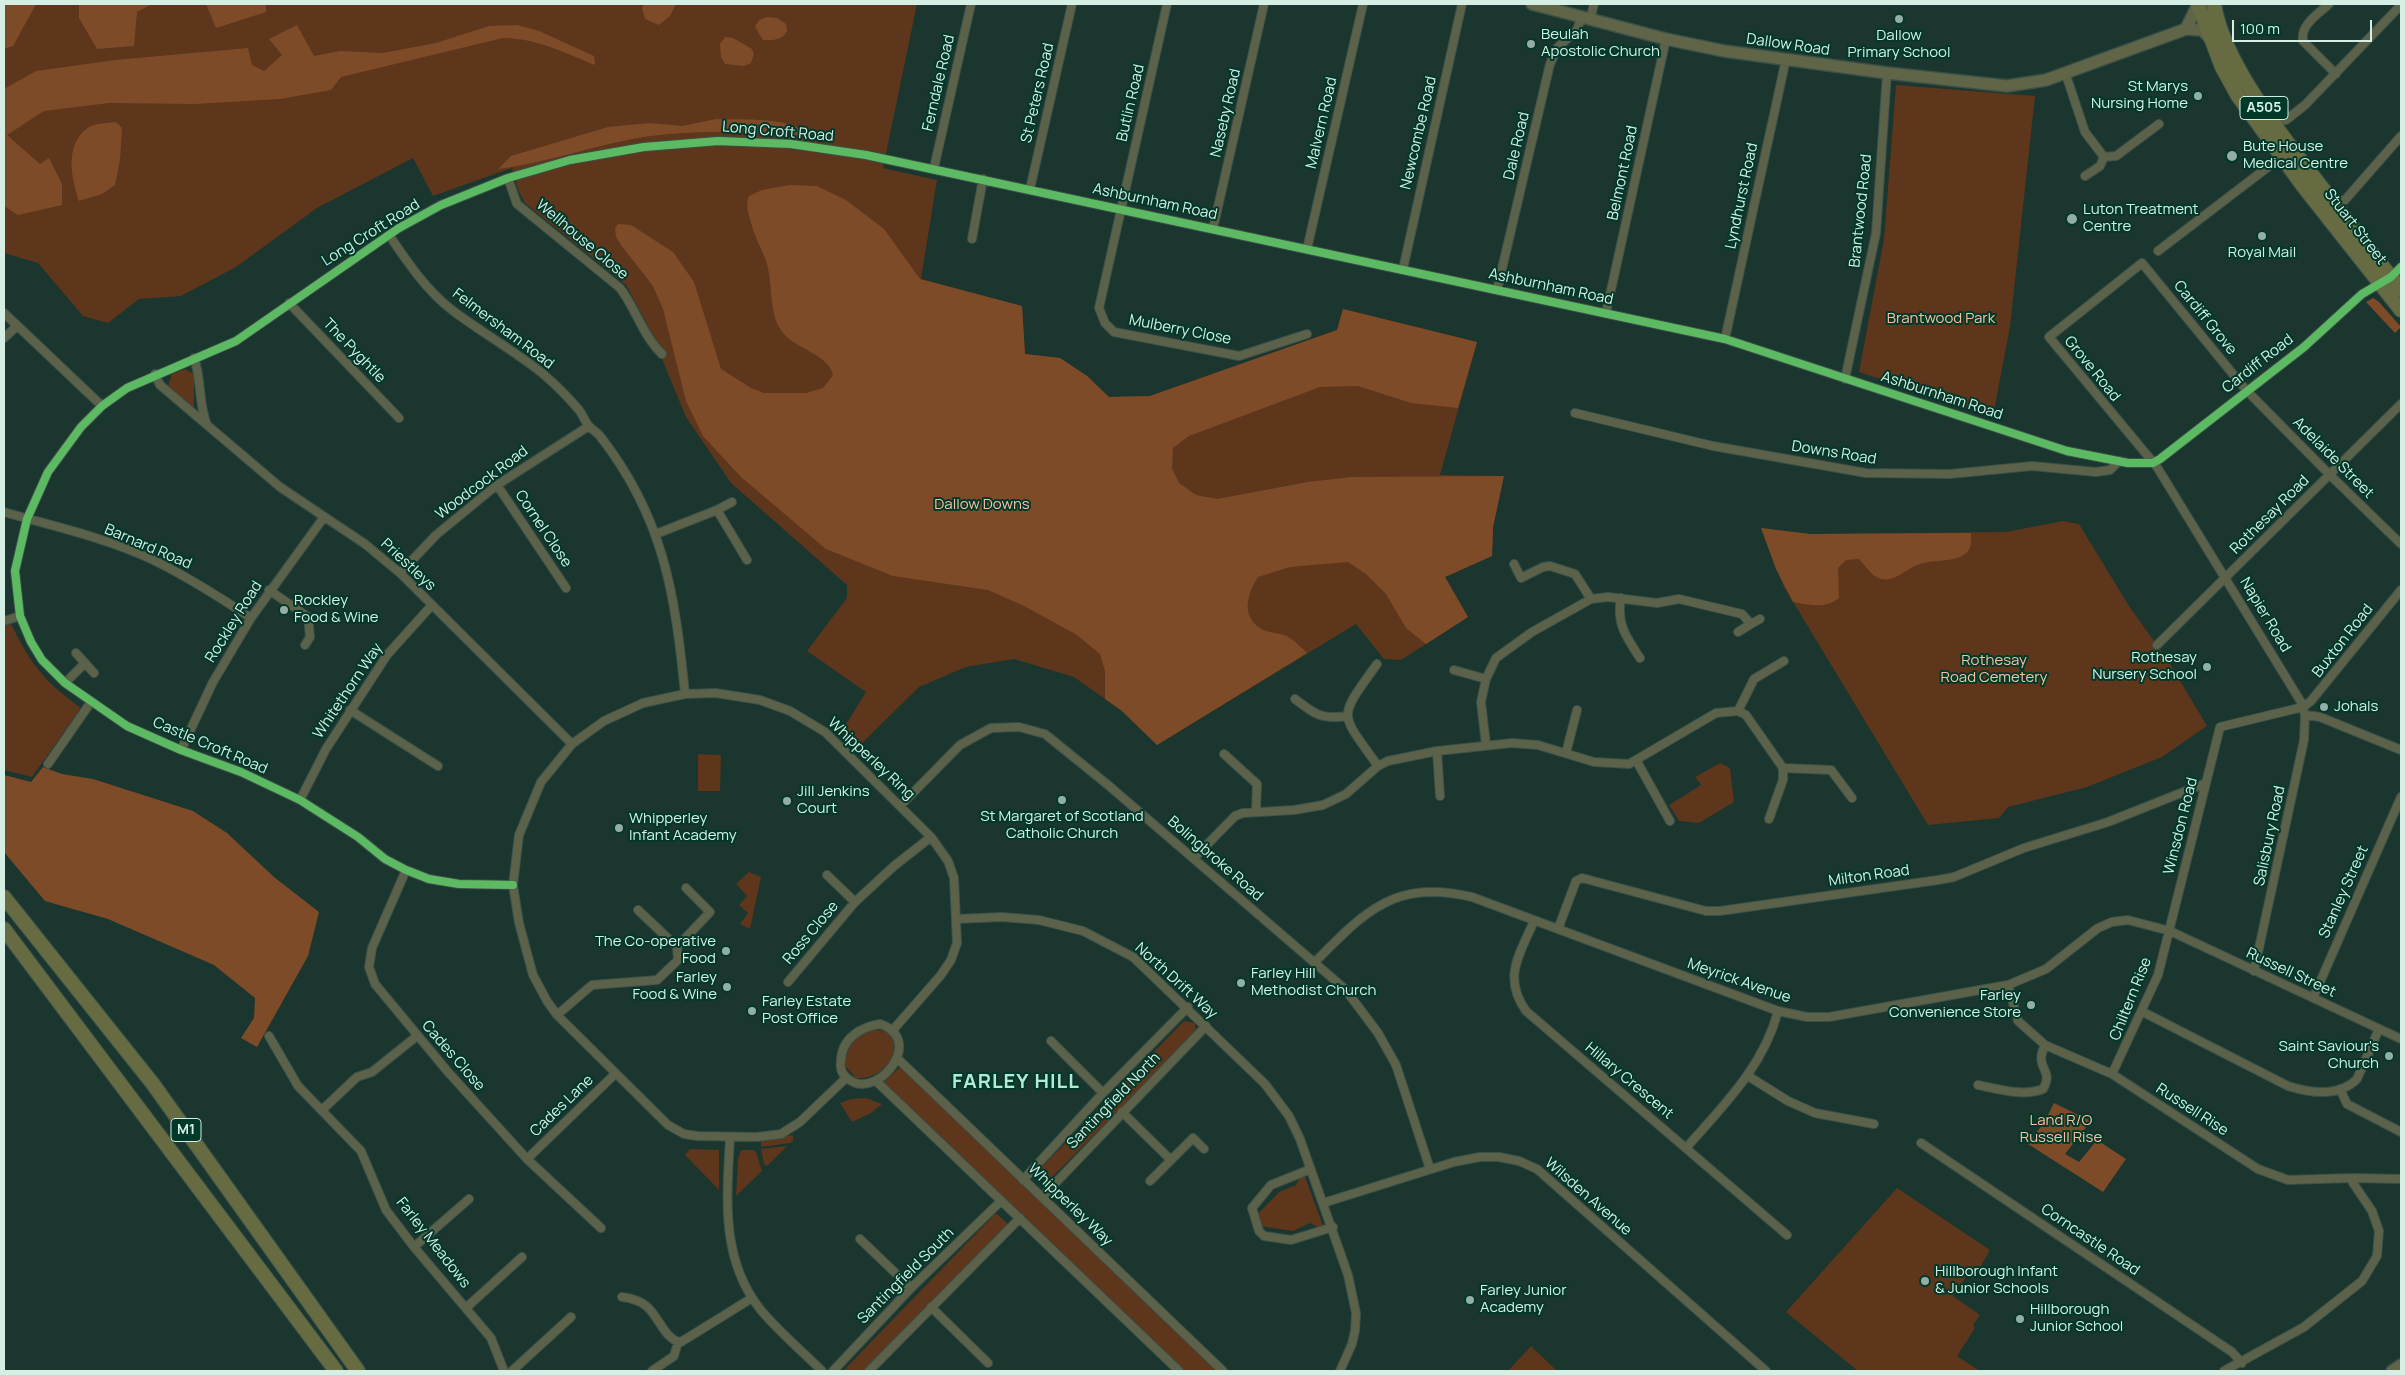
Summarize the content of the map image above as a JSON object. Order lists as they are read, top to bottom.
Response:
{
  "streets": {
    "highway": ["A505", "Stuart Street", "M1"],
    "street": [
      "Dallow Road",
      "Ferndale Road",
      "St Peters Road",
      "Butlin Road",
      "Naseby Road",
      "Malvern Road",
      "Long Croft Road",
      "Newcombe Road",
      "Dale Road",
      "Belmont Road",
      "Lyndhurst Road",
      "Ashburnham Road",
      "Brantwood Road",
      "Wellhouse Close",
      "Cardiff Grove",
      "Felmersham Road",
      "Mulberry Close",
      "The Pyghtle",
      "Cardiff Road",
      "Grove Road",
      "Downs Road",
      "Adelaide Street",
      "Woodcock Road",
      "Rothesay Road",
      "Cornel Close",
      "Barnard Road",
      "Priestleys",
      "Napier Road",
      "Rockley Road",
      "Buxton Road",
      "Whitethorn Way",
      "Castle Croft Road",
      "Whipperley Ring",
      "Winsdon Road",
      "Salisbury Road",
      "Bolingbroke Road",
      "Milton Road",
      "Stanley Street",
      "Ross Close",
      "Russell Street",
      "North Drift Way",
      "Meyrick Avenue",
      "Chiltern Rise",
      "Cades Close",
      "Hillary Crescent",
      "Santingfield North",
      "Cades Lane",
      "Russell Rise",
      "Wilsden Avenue",
      "Whipperley Way",
      "Corncastle Road",
      "Farley Meadows",
      "Santingfield South"
    ]
  },
  "crossings": [
    ["Dallow Road", "Dale Road"],
    ["Dallow Road", "Belmont Road"],
    ["Dallow Road", "Lyndhurst Road"],
    ["Dallow Road", "Brantwood Road"],
    ["Ferndale Road", "Long Croft Road"],
    ["Ferndale Road", "Ashburnham Road"],
    ["St Peters Road", "Ashburnham Road"],
    ["Butlin Road", "Ashburnham Road"],
    ["Butlin Road", "Mulberry Close"],
    ["A505", "Stuart Street"],
    ["Naseby Road", "Ashburnham Road"],
    ["Malvern Road", "Ashburnham Road"],
    ["Long Croft Road", "Ashburnham Road"],
    ["Long Croft Road", "Wellhouse Close"],
    ["Long Croft Road", "Felmersham Road"],
    ["Long Croft Road", "The Pyghtle"],
    ["Long Croft Road", "Barnard Road"],
    ["Long Croft Road", "Priestleys"],
    ["Long Croft Road", "Castle Croft Road"],
    ["Newcombe Road", "Ashburnham Road"],
    ["Dale Road", "Ashburnham Road"],
    ["Belmont Road", "Ashburnham Road"],
    ["Lyndhurst Road", "Ashburnham Road"],
    ["Ashburnham Road", "Brantwood Road"],
    ["Ashburnham Road", "Mulberry Close"],
    ["Ashburnham Road", "Cardiff Road"],
    ["Ashburnham Road", "Grove Road"],
    ["Ashburnham Road", "Downs Road"],
    ["Ashburnham Road", "Napier Road"],
    ["Stuart Street", "Cardiff Road"],
    ["Cardiff Grove", "Cardiff Road"],
    ["Cardiff Grove", "Grove Road"],
    ["Cardiff Grove", "Adelaide Street"],
    ["Felmersham Road", "Woodcock Road"],
    ["Felmersham Road", "Whipperley Ring"],
    ["Cardiff Road", "Grove Road"],
    ["Cardiff Road", "Adelaide Street"],
    ["Cardiff Road", "Napier Road"],
    ["Grove Road", "Napier Road"],
    ["Adelaide Street", "Rothesay Road"],
    ["Woodcock Road", "Cornel Close"],
    ["Woodcock Road", "Priestleys"],
    ["Rothesay Road", "Napier Road"],
    ["Barnard Road", "Rockley Road"],
    ["Barnard Road", "Castle Croft Road"],
    ["Priestleys", "Rockley Road"],
    ["Priestleys", "Whitethorn Way"],
    ["Priestleys", "Whipperley Ring"],
    ["Napier Road", "Buxton Road"],
    ["Napier Road", "Winsdon Road"],
    ["Napier Road", "Salisbury Road"],
    ["Rockley Road", "Castle Croft Road"],
    ["Buxton Road", "Winsdon Road"],
    ["Buxton Road", "Salisbury Road"],
    ["Whitethorn Way", "Castle Croft Road"],
    ["Castle Croft Road", "Whipperley Ring"],
    ["Castle Croft Road", "Cades Close"],
    ["Whipperley Ring", "Bolingbroke Road"],
    ["Whipperley Ring", "Ross Close"],
    ["Whipperley Ring", "North Drift Way"],
    ["Whipperley Ring", "Cades Lane"],
    ["Whipperley Ring", "Whipperley Way"],
    ["Winsdon Road", "Salisbury Road"],
    ["Winsdon Road", "Milton Road"],
    ["Winsdon Road", "Russell Street"],
    ["Winsdon Road", "Meyrick Avenue"],
    ["Winsdon Road", "Chiltern Rise"],
    ["Salisbury Road", "Russell Street"],
    ["Bolingbroke Road", "Meyrick Avenue"],
    ["Bolingbroke Road", "Wilsden Avenue"],
    ["Milton Road", "Meyrick Avenue"],
    ["Stanley Street", "Russell Street"],
    ["Russell Street", "Meyrick Avenue"],
    ["Russell Street", "Chiltern Rise"],
    ["North Drift Way", "Santingfield North"],
    ["North Drift Way", "Wilsden Avenue"],
    ["Meyrick Avenue", "Chiltern Rise"],
    ["Meyrick Avenue", "Hillary Crescent"],
    ["Meyrick Avenue", "Russell Rise"],
    ["Chiltern Rise", "Russell Rise"],
    ["Cades Close", "Cades Lane"],
    ["Santingfield North", "Whipperley Way"]
  ],
  "districts": ["FARLEY HILL"],
  "parks": [
    "Brantwood Park",
    "Dallow Downs",
    "Rothesay Road Cemetery",
    "Land R/O Russell Rise"
  ],
  "places": [
    "Dallow Primary School",
    "Beulah Apostolic Church",
    "St Marys Nursing Home",
    "Bute House Medical Centre",
    "Luton Treatment Centre",
    "Royal Mail",
    "Rockley Food & Wine",
    "Rothesay Nursery School",
    "Johals",
    "St Margaret of Scotland Catholic Church",
    "Jill Jenkins Court",
    "Whipperley Infant Academy",
    "The Co-operative Food",
    "Farley Hill Methodist Church",
    "Farley Food & Wine",
    "Farley Convenience Store",
    "Farley Estate Post Office",
    "Saint Saviour's Church",
    "Hillborough Infant & Junior Schools",
    "Farley Junior Academy",
    "Hillborough Junior School"
  ],
  "scale_bar": "100 m"
}
